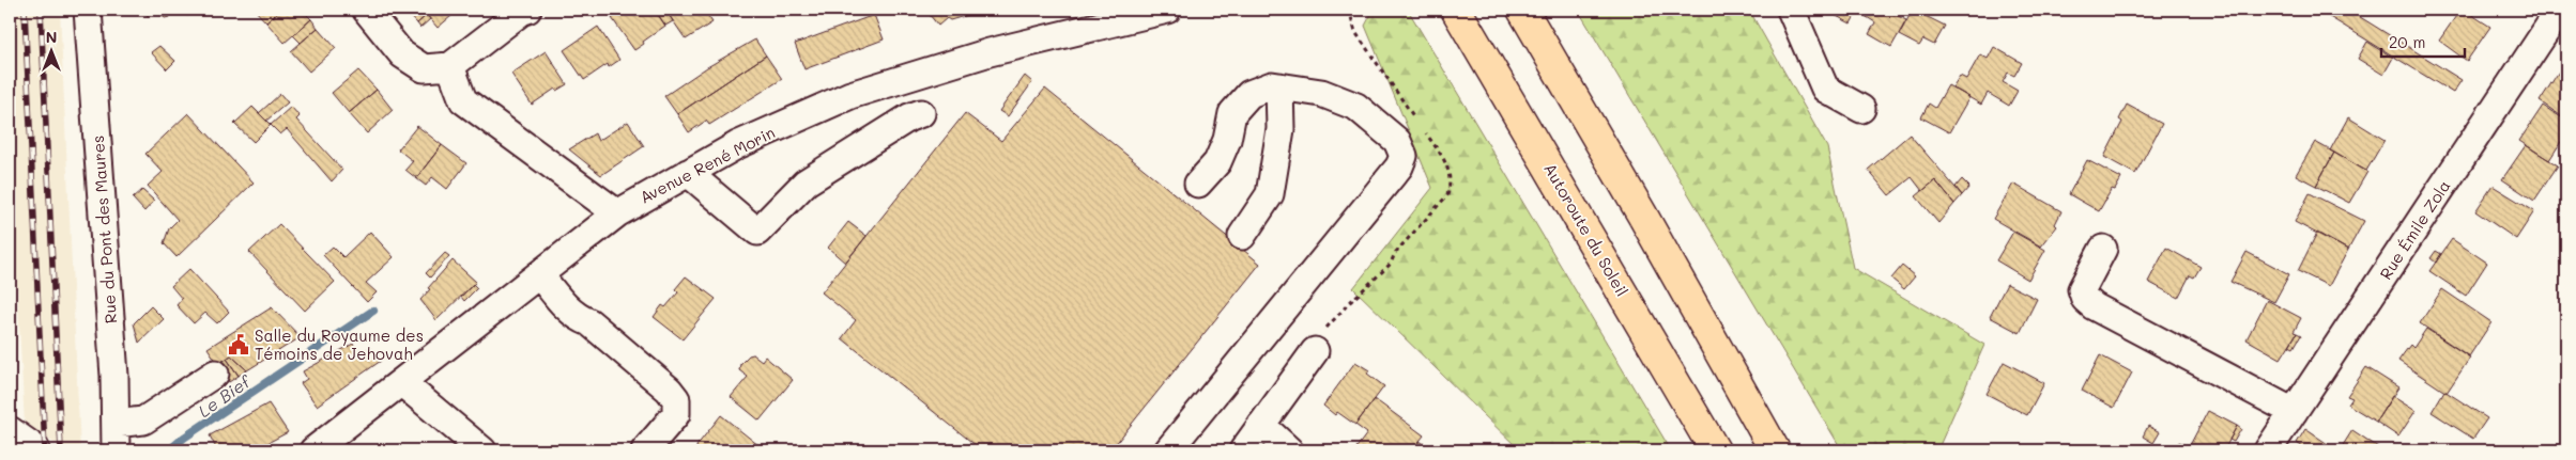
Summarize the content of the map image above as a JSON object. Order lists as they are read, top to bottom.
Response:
{
  "streets": {
    "highway": ["Autoroute du Soleil"],
    "street": ["Avenue René Morin", "Rue du Pont des Maures", "Rue Émile Zola"]
  },
  "water": ["Le Bief"],
  "places": {
    "public building": ["Salle du Royaume des Témoins de Jehovah"]
  },
  "scale_bar": "20 m",
  "north": "top"
}
